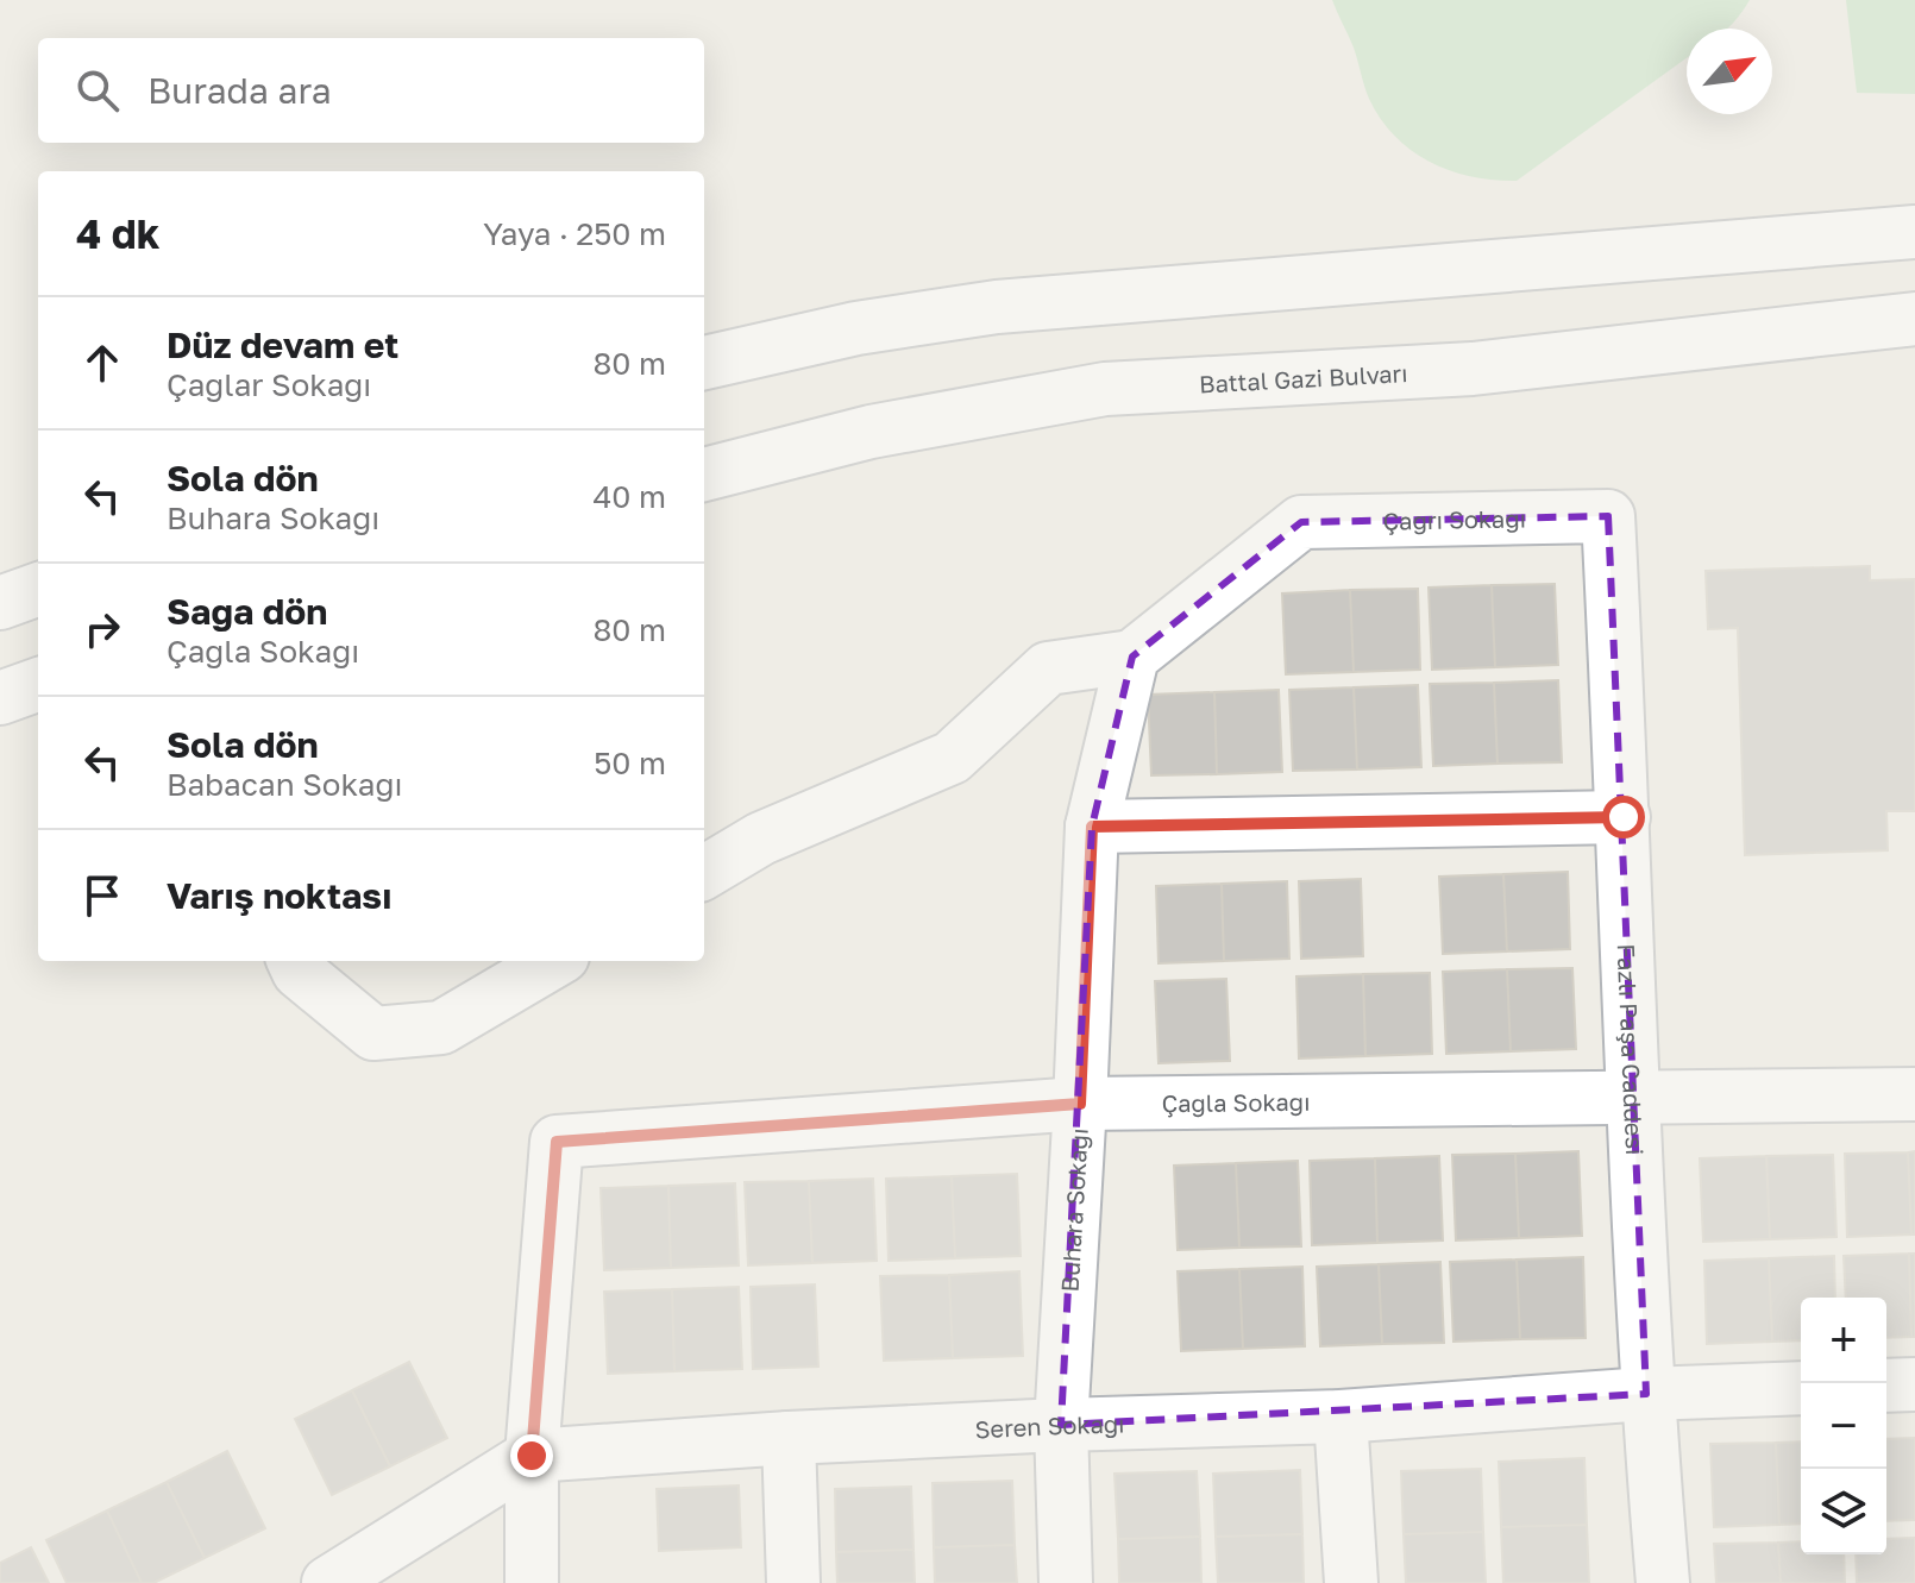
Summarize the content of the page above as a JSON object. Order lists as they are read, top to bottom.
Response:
{
  "streets": {
    "street": [
      "Battal Gazi Bulvarı",
      "Çağrı Sokağı",
      "Fazlı Paşa Caddesi",
      "Çağla Sokağı",
      "Buhara Sokağı",
      "Seren Sokağı"
    ]
  },
  "crossings": [
    ["Çağrı Sokağı", "Fazlı Paşa Caddesi"],
    ["Çağrı Sokağı", "Buhara Sokağı"],
    ["Fazlı Paşa Caddesi", "Çağla Sokağı"],
    ["Fazlı Paşa Caddesi", "Seren Sokağı"],
    ["Çağla Sokağı", "Buhara Sokağı"],
    ["Çağla Sokağı", "Seren Sokağı"],
    ["Buhara Sokağı", "Seren Sokağı"]
  ],
  "north": "top right",
  "page": {
    "search": "Burada ara",
    "heading": ["4 dk", "Yaya · 250 m"],
    "list": [
      ["Düz devam et", "Çağlar Sokağı", "80 m"],
      ["Sola dön", "Buhara Sokağı", "40 m"],
      ["Sağa dön", "Çağla Sokağı", "80 m"],
      ["Sola dön", "Babacan Sokağı", "50 m"],
      "Varış noktası"
    ],
    "map_buttons": ["+", "−"]
  }
}
